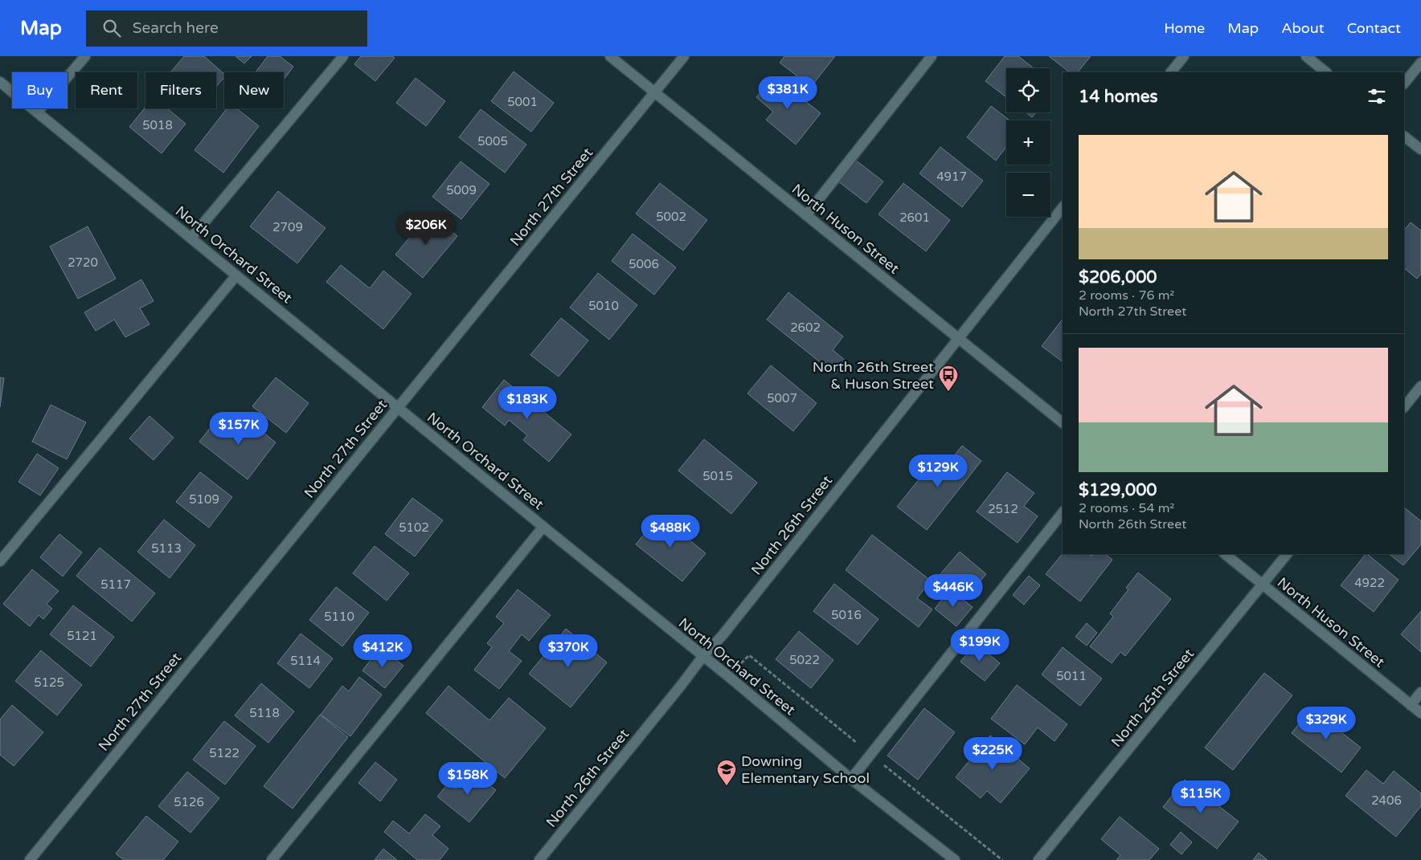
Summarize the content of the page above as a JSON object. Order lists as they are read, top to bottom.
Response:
{
  "streets": {
    "street": [
      "North 27th Street",
      "North Huson Street",
      "North Orchard Street",
      "North 26th Street",
      "North 25th Street"
    ]
  },
  "crossings": [
    ["North 27th Street", "North Huson Street"],
    ["North 27th Street", "North Orchard Street"],
    ["North Huson Street", "North 26th Street"],
    ["North Huson Street", "North 25th Street"],
    ["North Orchard Street", "North 26th Street"]
  ],
  "places": {
    "bus stop": ["North 26th Street & Huson Street"],
    "school or university": ["Downing Elementary School"]
  },
  "house_numbers": [
    "5001",
    "5018",
    "5005",
    "4917",
    "5009",
    "5002",
    "2601",
    "2709",
    "2720",
    "5006",
    "5010",
    "2602",
    "5007",
    "5015",
    "5109",
    "2512",
    "5102",
    "5113",
    "4922",
    "5117",
    "5016",
    "5110",
    "5121",
    "5022",
    "5114",
    "5011",
    "5125",
    "5118",
    "5122",
    "2406",
    "5126"
  ],
  "page": {
    "header": "Map",
    "search": "Search here",
    "nav": [
      "Home",
      "Map",
      "About",
      "Contact"
    ],
    "map_buttons": ["+", "−"],
    "chip": [
      "Buy",
      "Rent",
      "Filters",
      "New"
    ],
    "heading": "14 homes",
    "price": [
      "$381K",
      "$206K",
      "$183K",
      "$157K",
      "$129K",
      "$488K",
      "$446K",
      "$199K",
      "$412K",
      "$370K",
      "$329K",
      "$225K",
      "$158K",
      "$115K"
    ],
    "list": [
      {
        "name": "$206,000",
        "note": "2 rooms · 76 m² · North 27th Street"
      },
      {
        "name": "$129,000",
        "note": "2 rooms · 54 m² · North 26th Street"
      }
    ]
  }
}
